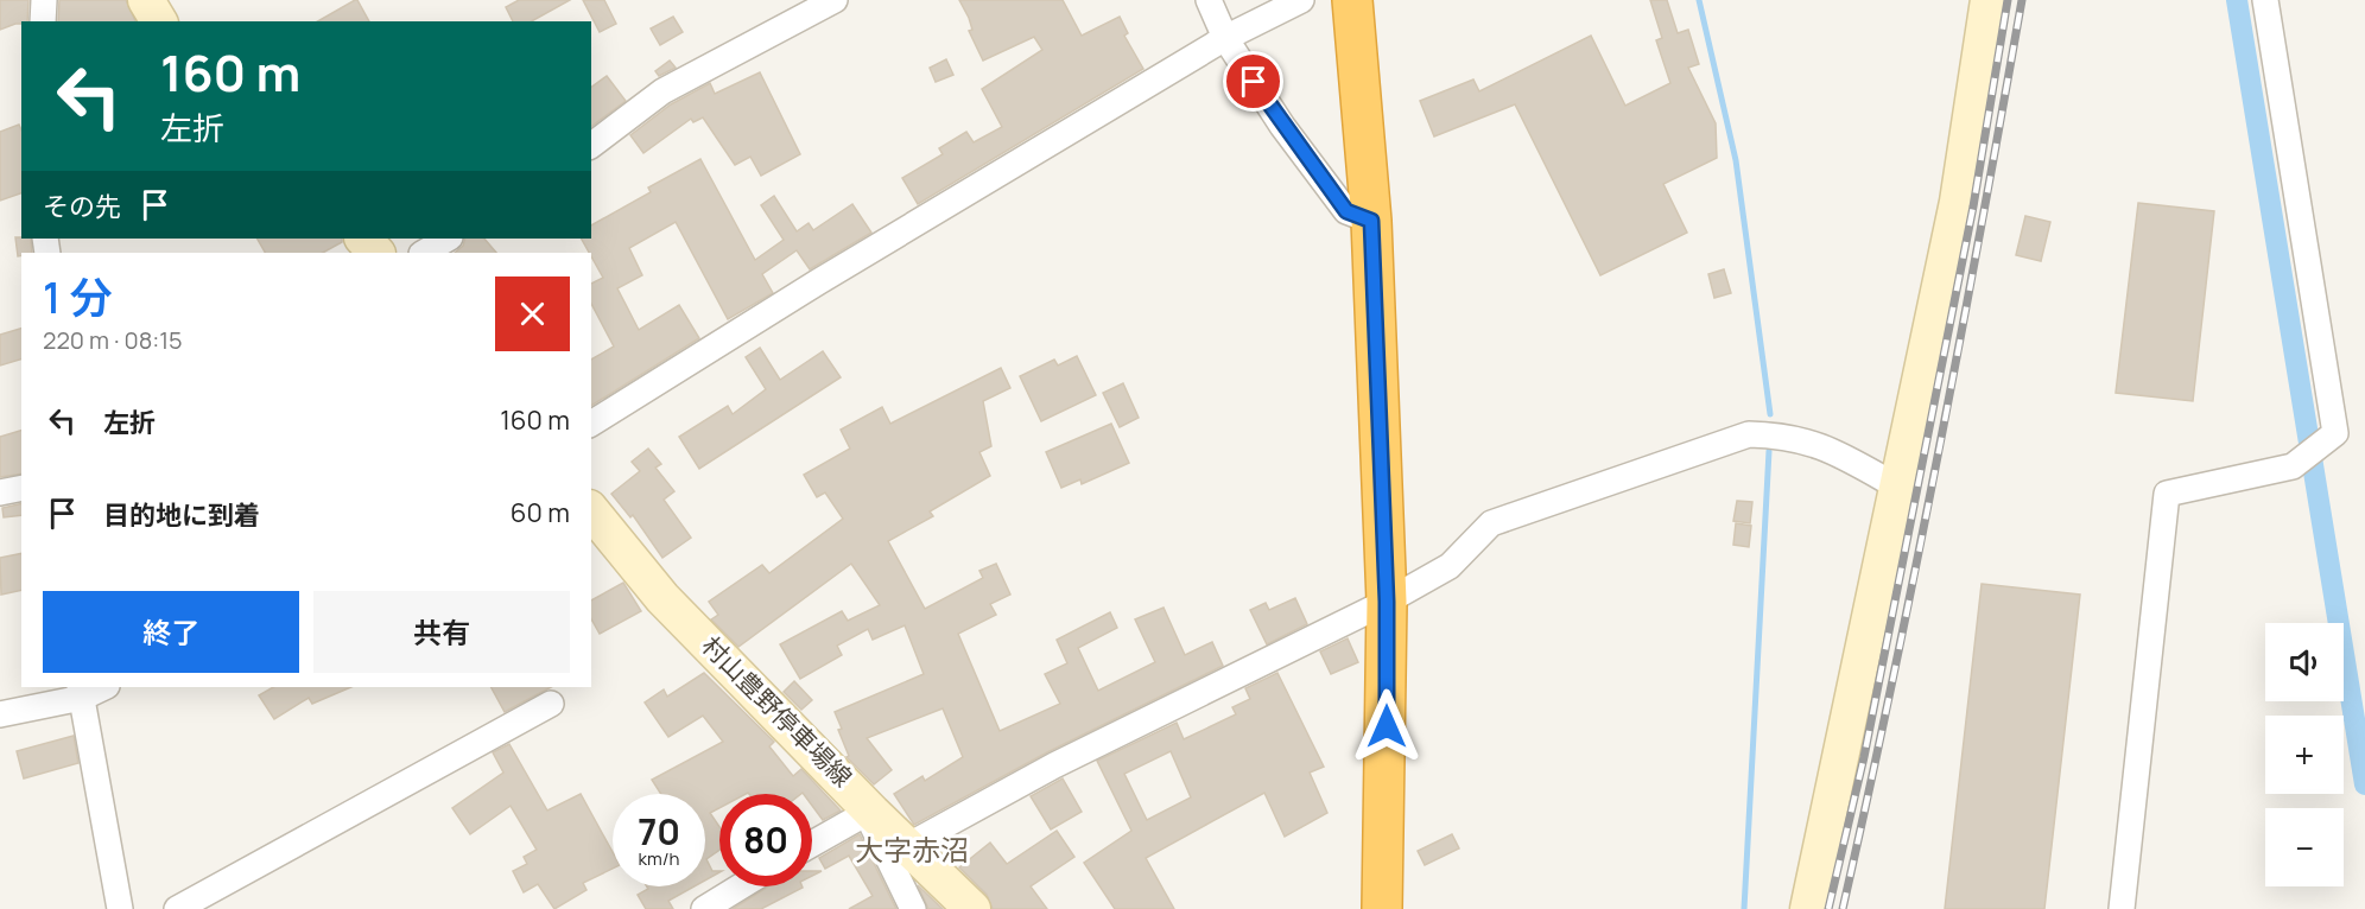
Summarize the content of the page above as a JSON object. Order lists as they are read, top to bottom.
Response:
{
  "streets": {
    "street": ["村山豊野停車場線"]
  },
  "districts": ["大字赤沼"],
  "page": {
    "turn": ["160 m", "左折"],
    "then": "その先",
    "heading": ["1 分", "220 m · 08:15"],
    "list": [
      {
        "name": "左折",
        "value": "160 m"
      },
      {
        "name": "目的地に到着",
        "value": "60 m"
      }
    ],
    "buttons": ["終了", "共有"],
    "map_buttons": ["+", "−"],
    "speed": "70 km/h",
    "limit": "80"
  }
}
